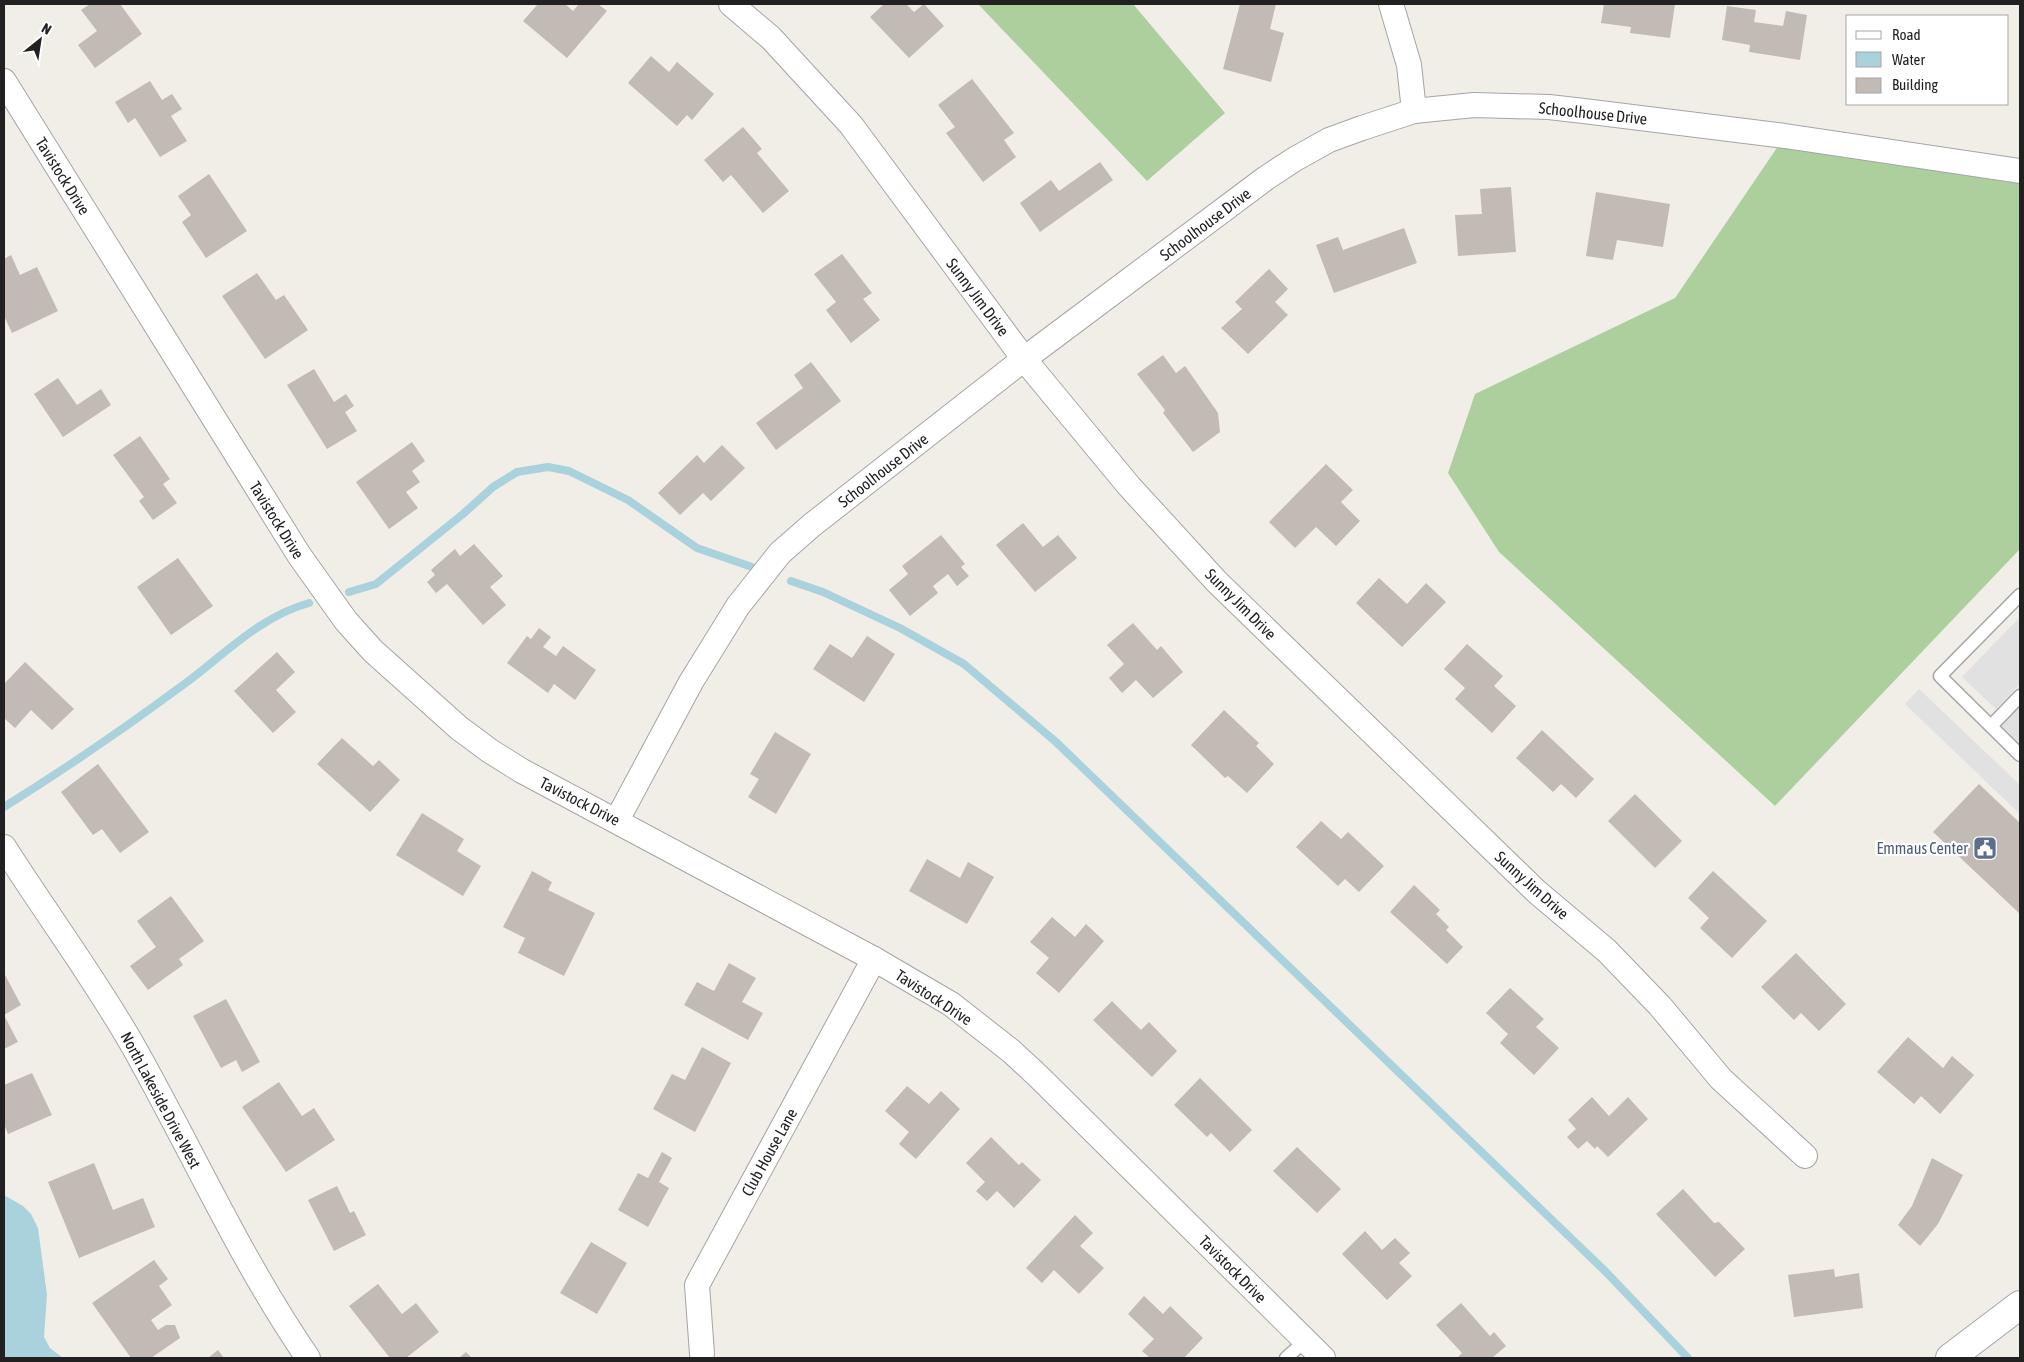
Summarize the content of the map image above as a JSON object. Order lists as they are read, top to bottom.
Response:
{
  "streets": {
    "street": [
      "Schoolhouse Drive",
      "Tavistock Drive",
      "Sunny Jim Drive",
      "North Lakeside Drive West",
      "Club House Lane"
    ]
  },
  "crossings": [
    ["Schoolhouse Drive", "Tavistock Drive"],
    ["Schoolhouse Drive", "Sunny Jim Drive"],
    ["Tavistock Drive", "Club House Lane"]
  ],
  "places": {
    "public building": ["Emmaus Center"]
  },
  "legend": ["Road", "Water", "Building"],
  "north": "top right"
}
